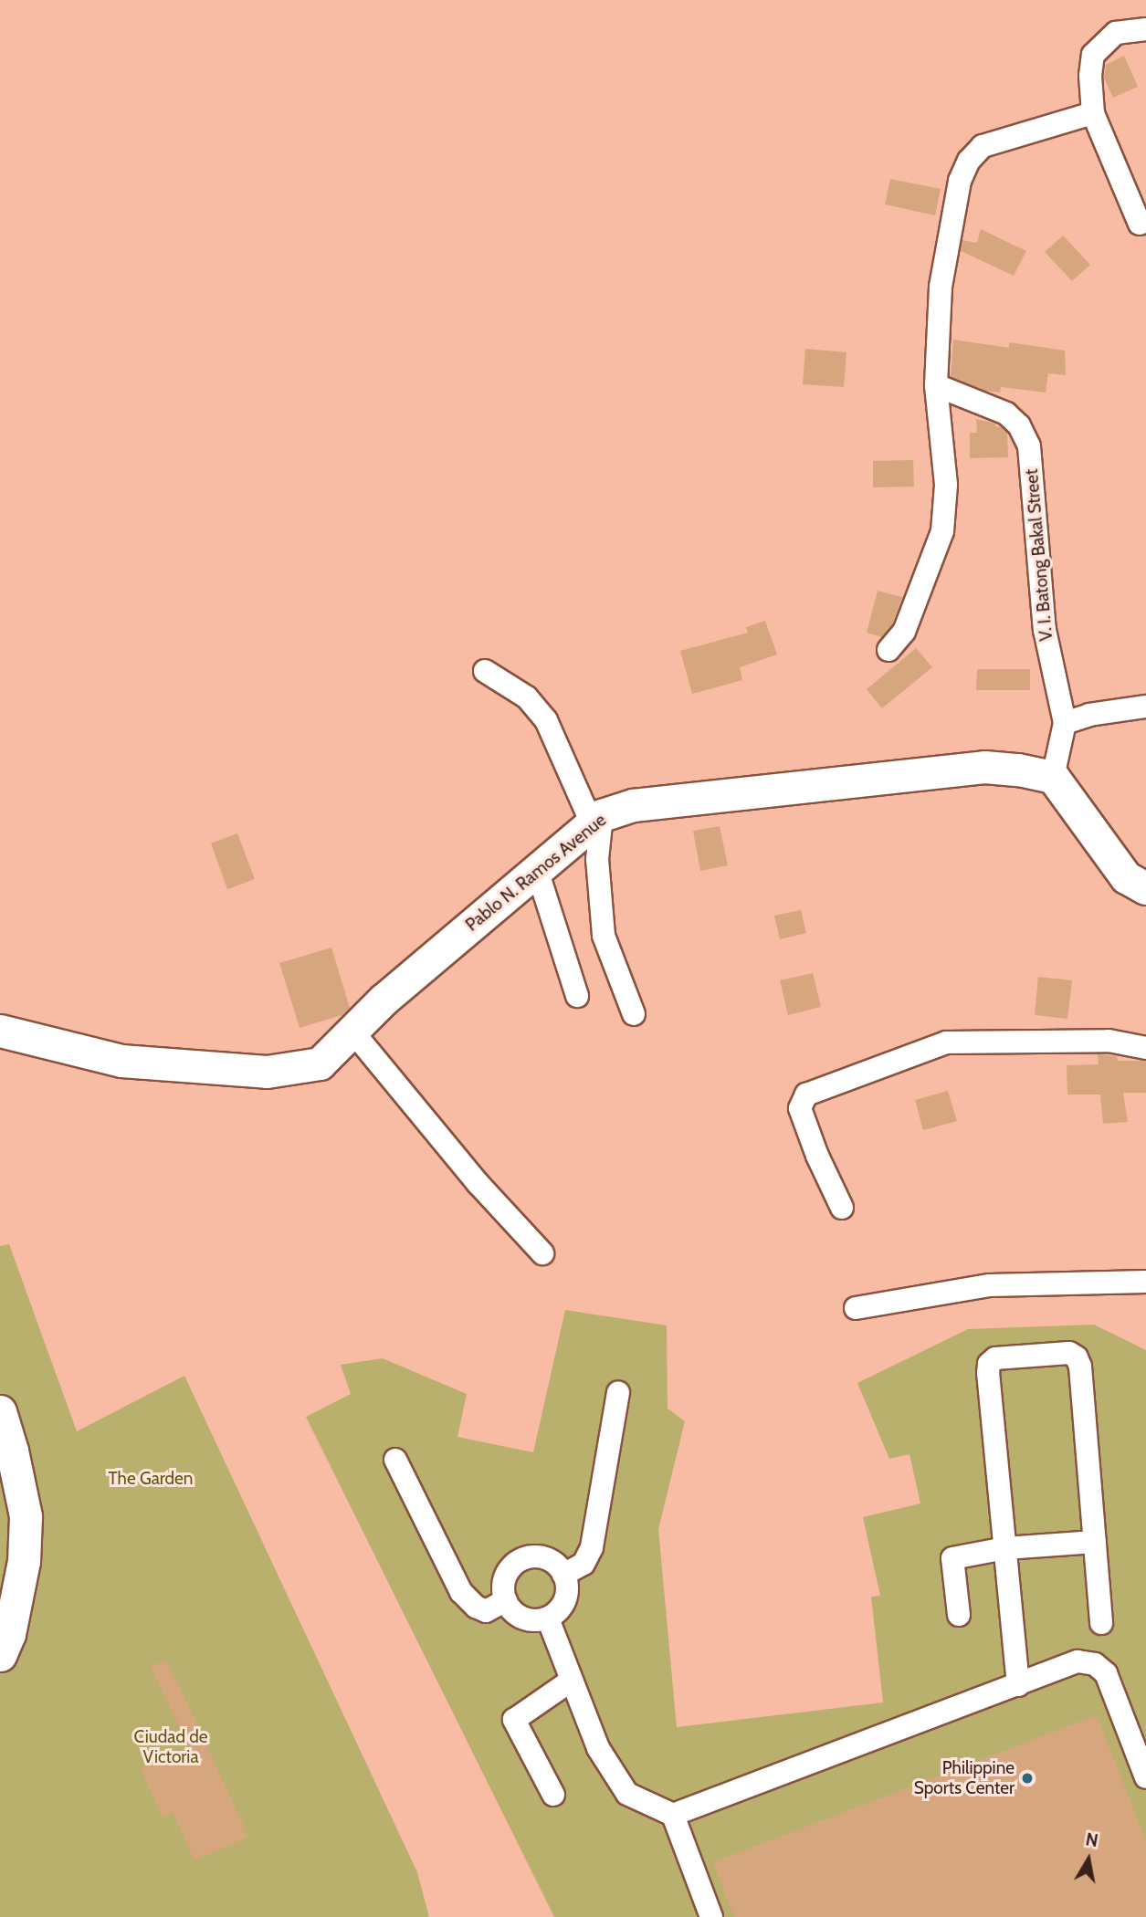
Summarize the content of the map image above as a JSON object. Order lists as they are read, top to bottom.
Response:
{
  "streets": {
    "street": ["V. I. Batong Bakal Street", "Pablo N. Ramos Avenue"]
  },
  "crossings": [
    ["V. I. Batong Bakal Street", "Pablo N. Ramos Avenue"]
  ],
  "parks": ["The Garden", "Ciudad de Victoria"],
  "places": ["Philippine Sports Center"],
  "north": "top"
}
